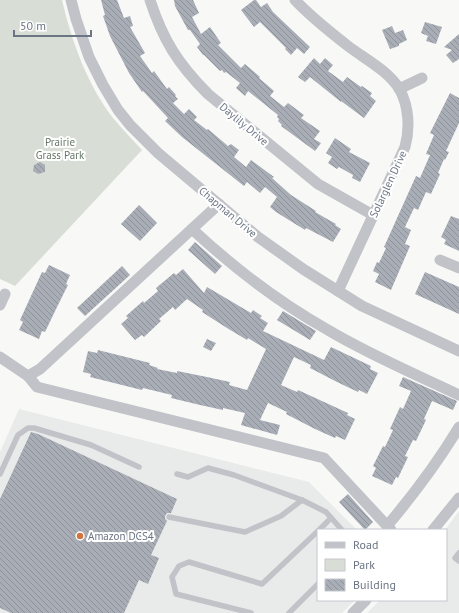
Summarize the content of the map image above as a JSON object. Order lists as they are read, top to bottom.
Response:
{
  "streets": {
    "street": ["Daylily Drive", "Solarglen Drive", "Chapman Drive"]
  },
  "crossings": [
    ["Daylily Drive", "Solarglen Drive"],
    ["Solarglen Drive", "Chapman Drive"]
  ],
  "parks": ["Prairie Grass Park"],
  "places": ["Amazon DCS4"],
  "legend": ["Road", "Park", "Building"],
  "scale_bar": "50 m"
}
